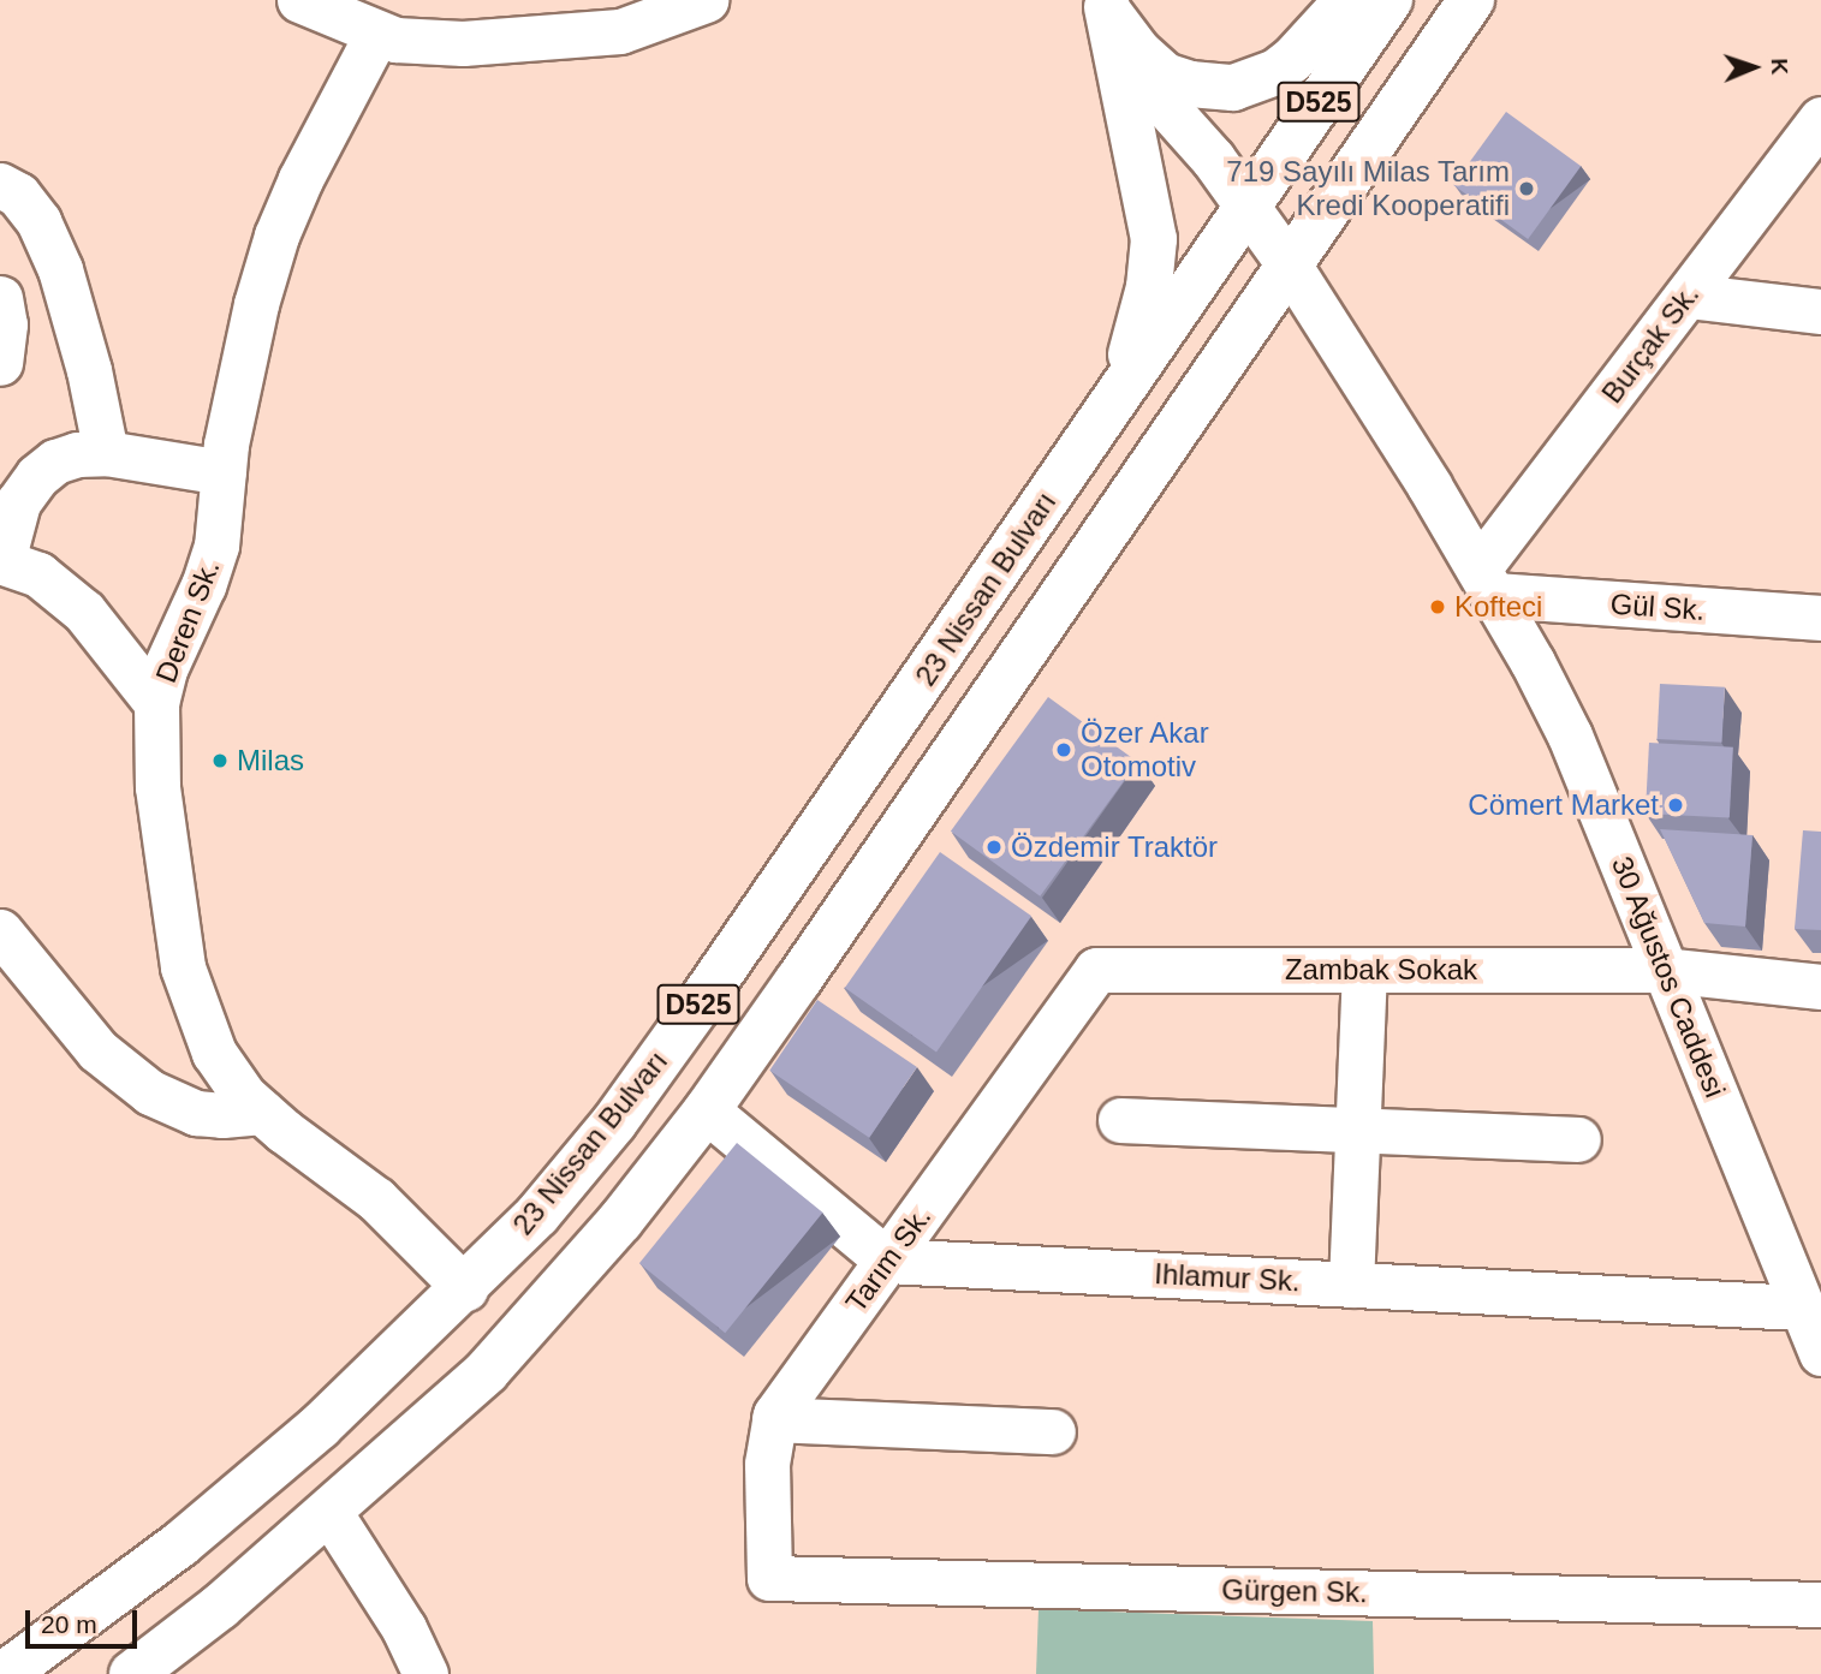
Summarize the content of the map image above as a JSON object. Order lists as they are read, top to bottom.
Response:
{
  "streets": {
    "highway": ["D525", "23 Nissan Bulvarı"],
    "street": [
      "Burçak Sk.",
      "Gül Sk.",
      "Deren Sk.",
      "Zambak Sokak",
      "30 Ağustos Caddesi",
      "Tarım Sk.",
      "Ihlamur Sk.",
      "Gürgen Sk."
    ]
  },
  "crossings": [
    ["D525", "23 Nissan Bulvarı"],
    ["D525", "30 Ağustos Caddesi"],
    ["Burçak Sk.", "Gül Sk."],
    ["Burçak Sk.", "30 Ağustos Caddesi"],
    ["23 Nissan Bulvarı", "Deren Sk."],
    ["23 Nissan Bulvarı", "30 Ağustos Caddesi"],
    ["Gül Sk.", "30 Ağustos Caddesi"],
    ["Zambak Sokak", "30 Ağustos Caddesi"],
    ["Zambak Sokak", "Tarım Sk."],
    ["30 Ağustos Caddesi", "Ihlamur Sk."],
    ["Tarım Sk.", "Ihlamur Sk."],
    ["Tarım Sk.", "Gürgen Sk."]
  ],
  "places": [
    "719 Sayılı Milas Tarım Kredi Kooperatifi",
    "Kofteci",
    "Özer Akar Otomotiv",
    "Milas",
    "Cömert Market",
    "Özdemir Traktör"
  ],
  "scale_bar": "20 m",
  "north": "right"
}
